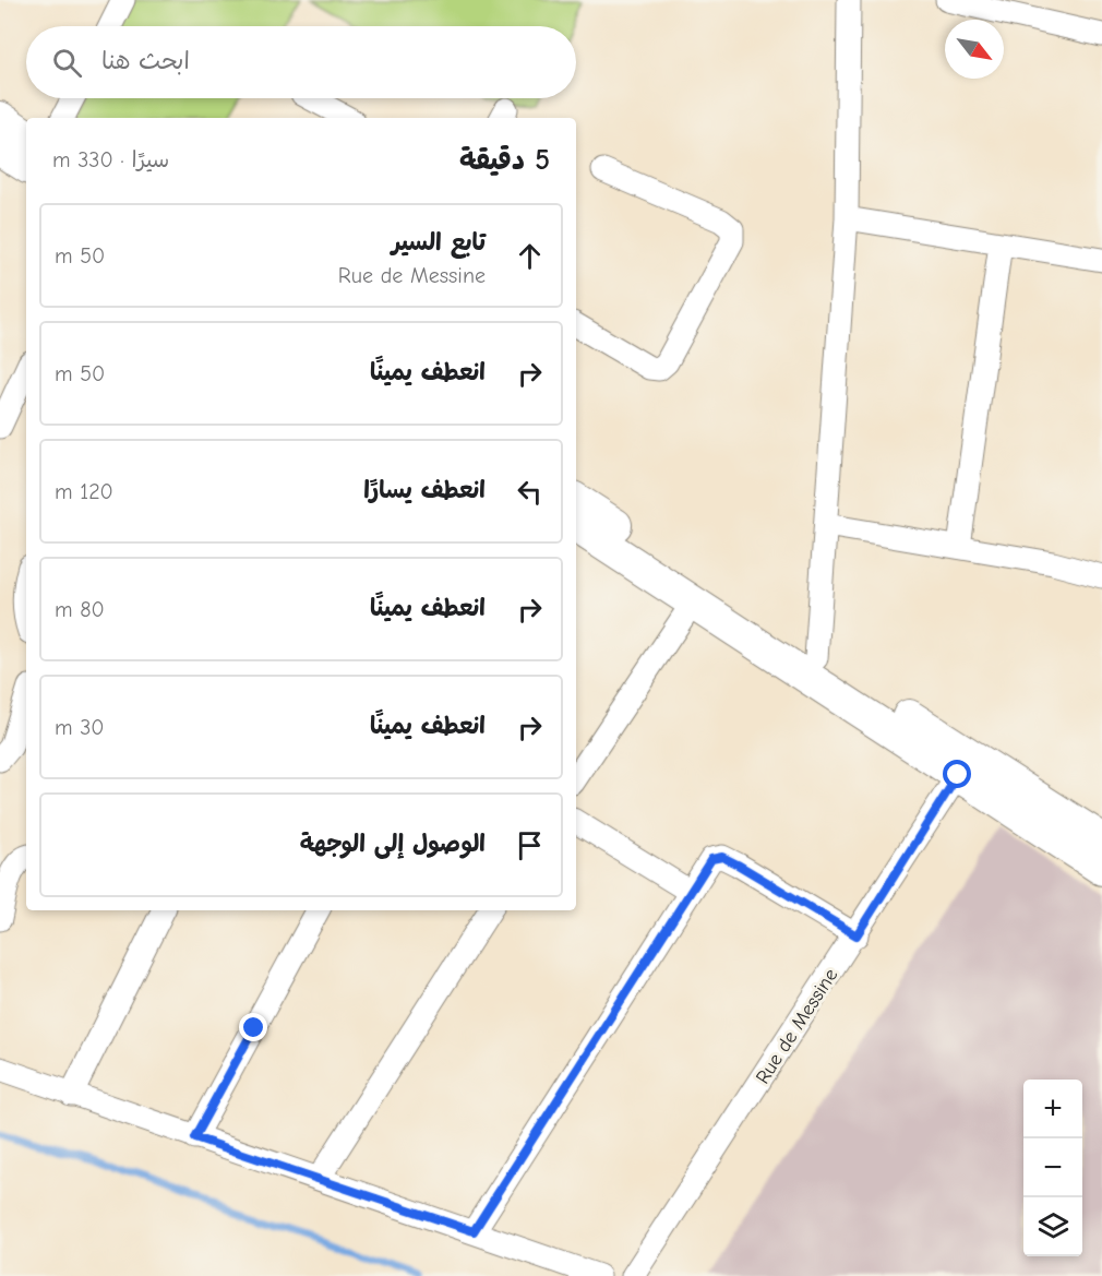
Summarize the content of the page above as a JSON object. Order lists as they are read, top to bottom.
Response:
{
  "streets": {
    "street": ["Rue de Messine"]
  },
  "north": "bottom right",
  "page": {
    "search": "ابحث هنا",
    "heading": ["5 دقيقة", "سيرًا · 330 m"],
    "list": [
      ["تابع السير", "Rue de Messine", "50 m"],
      ["انعطف يمينًا", "50 m"],
      ["انعطف يسارًا", "120 m"],
      ["انعطف يمينًا", "80 m"],
      ["انعطف يمينًا", "30 m"],
      "الوصول إلى الوجهة"
    ],
    "map_buttons": ["+", "−"]
  }
}
